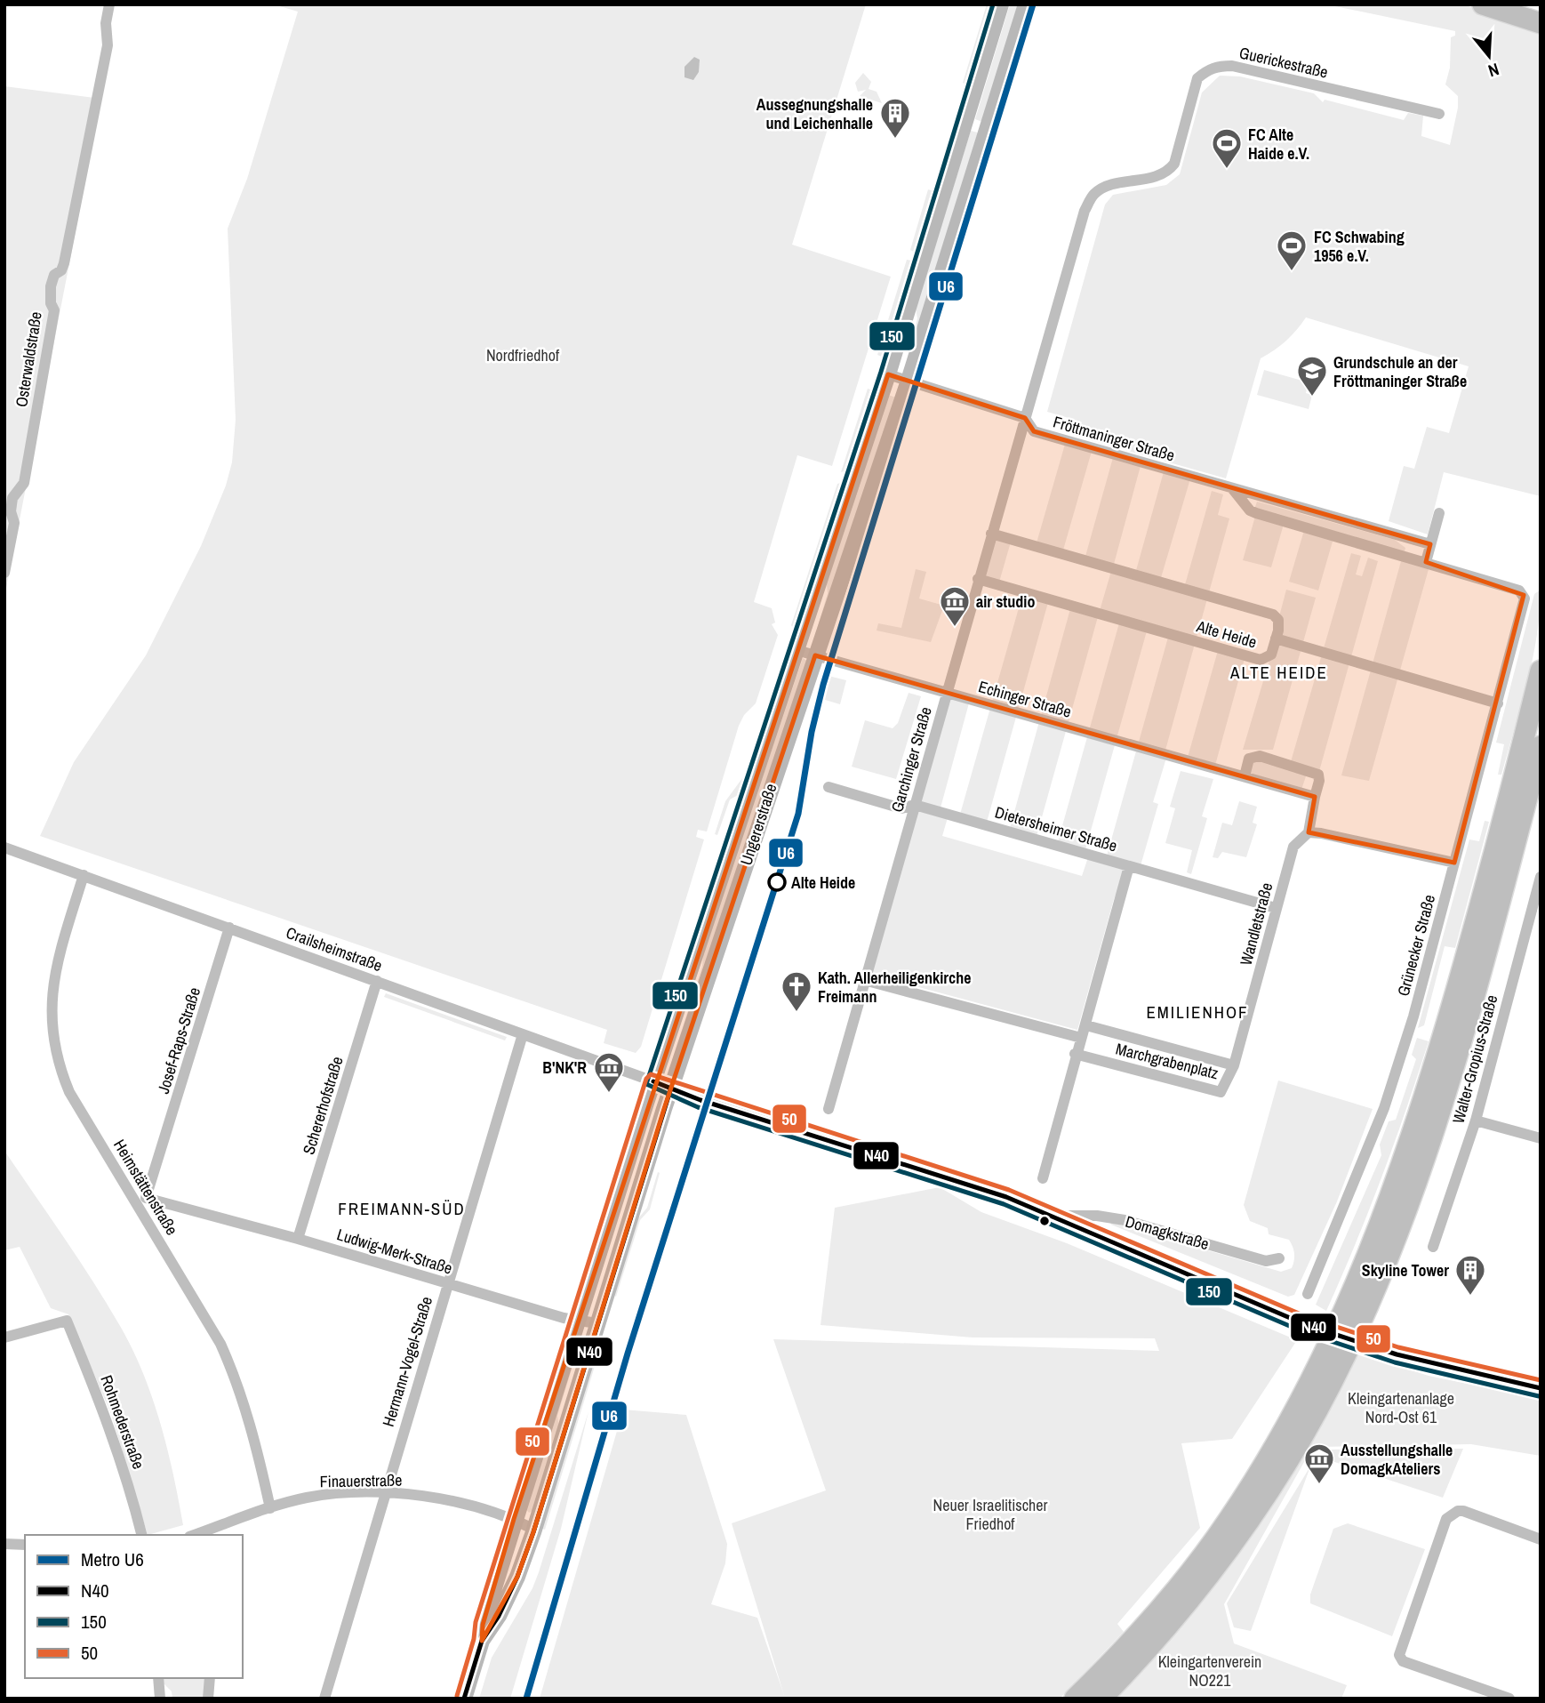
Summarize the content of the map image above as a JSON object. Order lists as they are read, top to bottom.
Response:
{
  "streets": {
    "main road": ["Ungererstraße", "Domagkstraße"],
    "street": [
      "Guerickestraße",
      "Osterwaldstraße",
      "Fröttmaninger Straße",
      "Alte Heide",
      "Echinger Straße",
      "Garchinger Straße",
      "Dietersheimer Straße",
      "Wandletstraße",
      "Grünecker Straße",
      "Crailsheimstraße",
      "Josef-Raps-Straße",
      "Walter-Gropius-Straße",
      "Marchgrabenplatz",
      "Schererhofstraße",
      "Heimstättenstraße",
      "Ludwig-Merk-Straße",
      "Hermann-Vogel-Straße",
      "Rohmederstraße",
      "Finauerstraße"
    ]
  },
  "crossings": [
    ["Guerickestraße", "Fröttmaninger Straße"],
    ["Guerickestraße", "Garchinger Straße"],
    ["Fröttmaninger Straße", "Garchinger Straße"],
    ["Fröttmaninger Straße", "Ungererstraße"],
    ["Alte Heide", "Garchinger Straße"],
    ["Alte Heide", "Grünecker Straße"],
    ["Echinger Straße", "Garchinger Straße"],
    ["Echinger Straße", "Ungererstraße"],
    ["Echinger Straße", "Wandletstraße"],
    ["Garchinger Straße", "Dietersheimer Straße"],
    ["Ungererstraße", "Crailsheimstraße"],
    ["Ungererstraße", "Domagkstraße"],
    ["Ungererstraße", "Ludwig-Merk-Straße"],
    ["Ungererstraße", "Finauerstraße"],
    ["Dietersheimer Straße", "Wandletstraße"],
    ["Wandletstraße", "Marchgrabenplatz"],
    ["Crailsheimstraße", "Josef-Raps-Straße"],
    ["Crailsheimstraße", "Schererhofstraße"],
    ["Crailsheimstraße", "Heimstättenstraße"],
    ["Crailsheimstraße", "Domagkstraße"],
    ["Crailsheimstraße", "Hermann-Vogel-Straße"],
    ["Josef-Raps-Straße", "Heimstättenstraße"],
    ["Josef-Raps-Straße", "Ludwig-Merk-Straße"],
    ["Schererhofstraße", "Ludwig-Merk-Straße"],
    ["Heimstättenstraße", "Ludwig-Merk-Straße"],
    ["Heimstättenstraße", "Finauerstraße"],
    ["Ludwig-Merk-Straße", "Hermann-Vogel-Straße"],
    ["Hermann-Vogel-Straße", "Finauerstraße"]
  ],
  "districts": ["ALTE HEIDE", "EMILIENHOF", "FREIMANN-SÜD"],
  "parks": [
    "Nordfriedhof",
    "Kleingartenanlage Nord-Ost 61",
    "Neuer Israelitischer Friedhof",
    "Kleingartenverein NO221"
  ],
  "places": {
    "building": ["Aussegnungshalle und Leichenhalle", "Skyline Tower"],
    "sports": ["FC Alte Haide e.V.", "FC Schwabing 1956 e.V."],
    "school or university": ["Grundschule an der Fröttmaninger Straße"],
    "museum": ["air studio", "B'NK'R", "Ausstellungshalle DomagkAteliers"],
    "other": ["Alte Heide"],
    "church": ["Kath. Allerheiligenkirche Freimann"]
  },
  "lines": [
    "metro line U6",
    "transit line 150",
    "transit line 50",
    "transit line N40"
  ],
  "legend": [
    "Metro U6",
    "N40",
    "150",
    "50"
  ],
  "north": "bottom"
}
